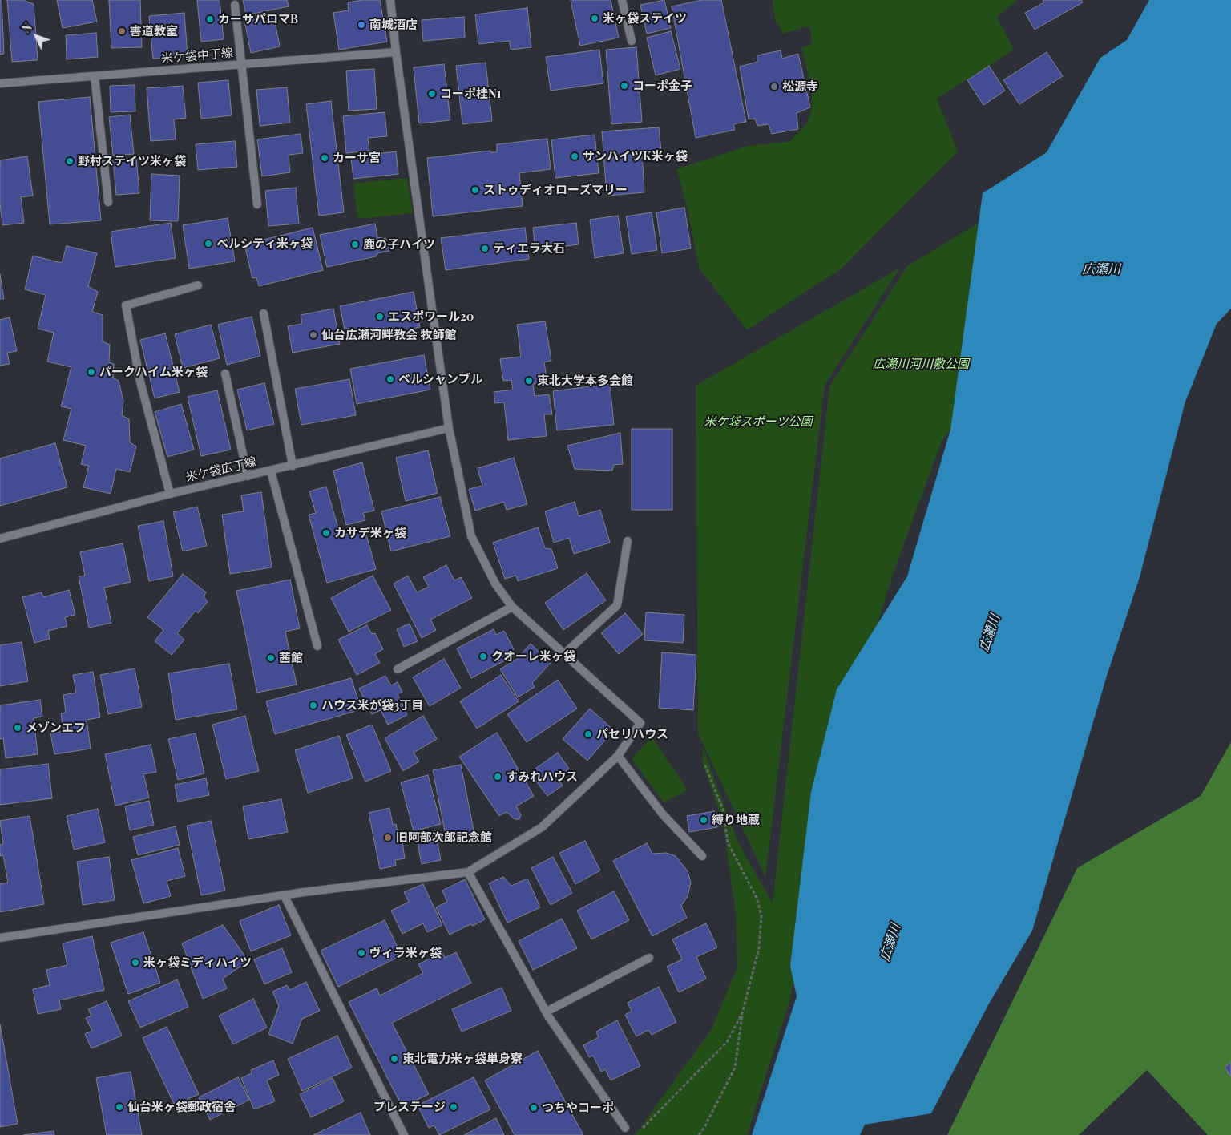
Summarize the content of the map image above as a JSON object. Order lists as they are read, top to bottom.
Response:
{
  "streets": {
    "street": ["米ケ袋中丁線", "米ケ袋広丁線"]
  },
  "water": ["広瀬川"],
  "parks": ["広瀬川河川敷公園", "米ケ袋スポーツ公園"],
  "places": [
    "米ヶ袋ステイツ",
    "カーサパロマB",
    "南城酒店",
    "書道教室",
    "コーポ金子",
    "松源寺",
    "コーポ桂N1",
    "サンハイツK米ヶ袋",
    "カーサ宮",
    "野村ステイツ米ヶ袋",
    "ストゥディオローズマリー",
    "ベルシティ米ヶ袋",
    "鹿の子ハイツ",
    "ティエラ大石",
    "エスポワール20",
    "仙台広瀬河畔教会 牧師館",
    "パークハイム米ヶ袋",
    "ベルシャンブル",
    "東北大学本多会館",
    "カサデ米ヶ袋",
    "クオーレ米ヶ袋",
    "茜館",
    "ハウス米が袋3丁目",
    "メゾンエフ",
    "パセリハウス",
    "すみれハウス",
    "縛り地蔵",
    "旧阿部次郎記念館",
    "ヴィラ米ヶ袋",
    "米ヶ袋ミディハイツ",
    "東北電力米ヶ袋単身寮",
    "仙台米ヶ袋郵政宿舎",
    "プレステージ",
    "つちやコーポ"
  ],
  "north": "top left"
}
